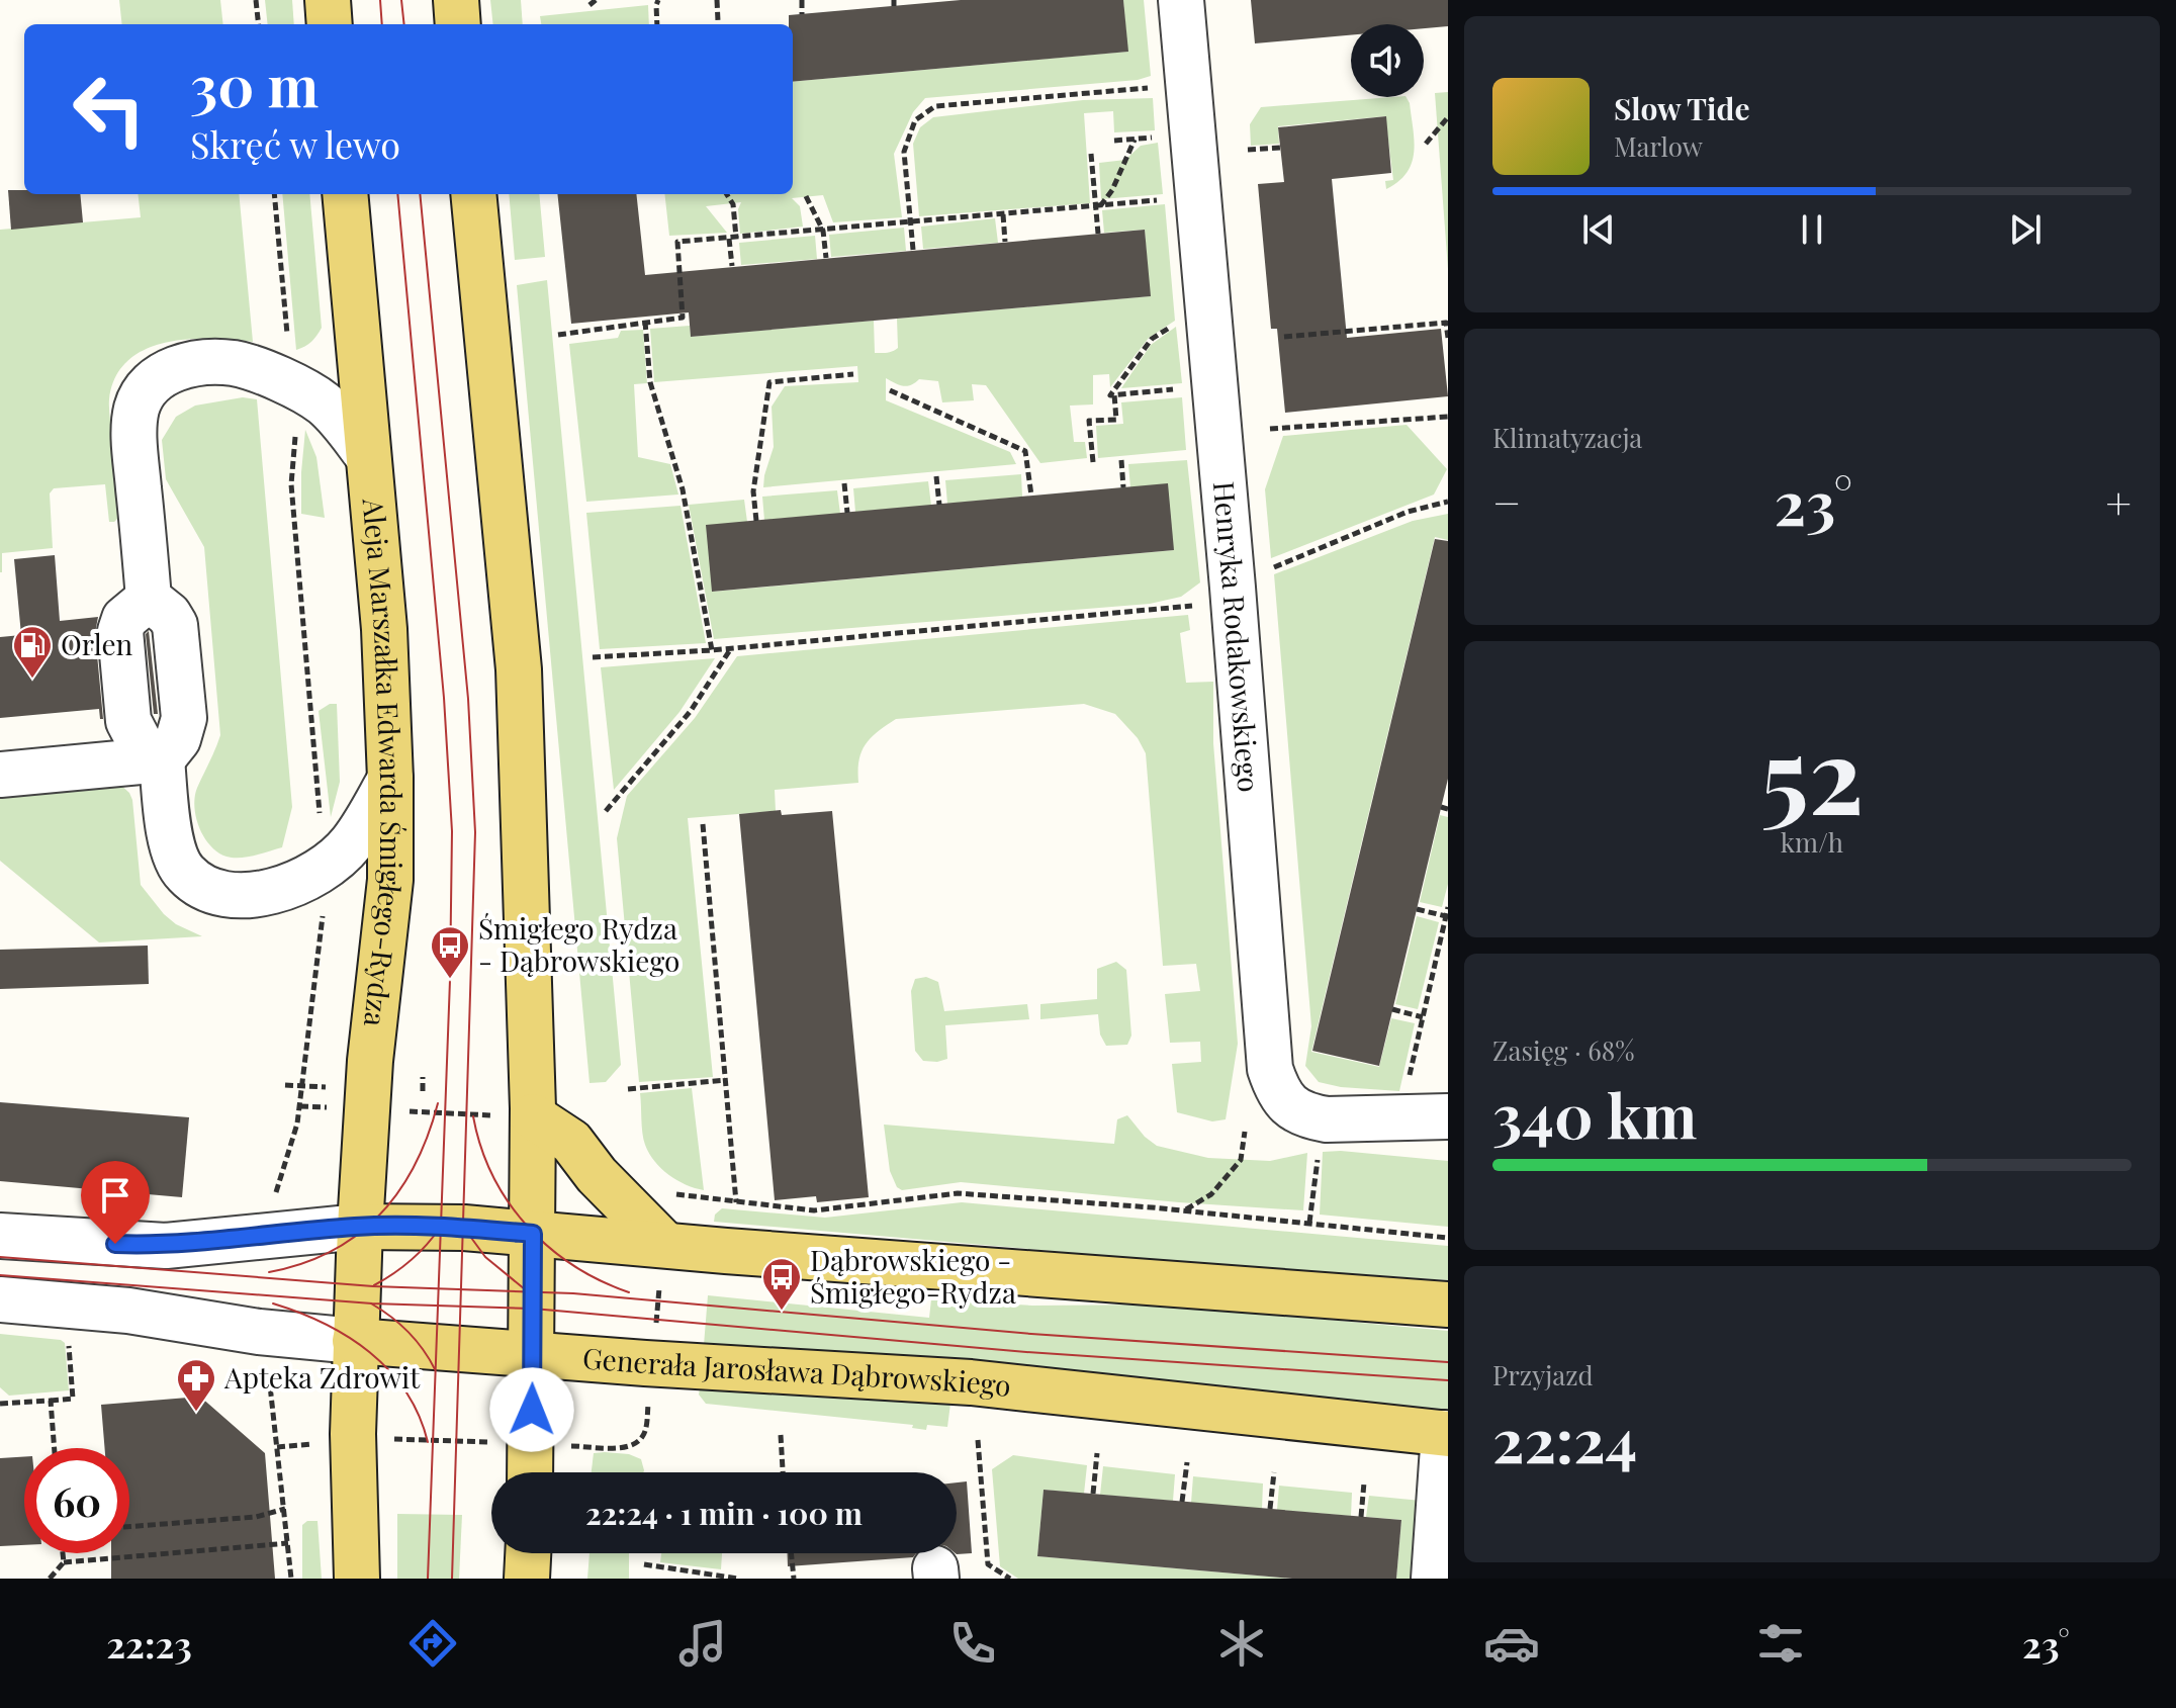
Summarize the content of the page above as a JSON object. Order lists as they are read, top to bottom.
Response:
{
  "streets": {
    "main road": ["Aleja Marszałka Edwarda Śmigłego-Rydza", "Generała Jarosława Dąbrowskiego"],
    "street": ["Henryka Rodakowskiego"]
  },
  "crossings": [
    ["Aleja Marszałka Edwarda Śmigłego-Rydza", "Generała Jarosława Dąbrowskiego"]
  ],
  "places": {
    "fuel station": ["Orlen"],
    "bus stop": ["Śmigłego Rydza - Dąbrowskiego", "Dąbrowskiego - Śmigłego-Rydza"],
    "pharmacy": ["Apteka Zdrowit"]
  },
  "page": {
    "turn": ["30 m", "Skręć w lewo"],
    "song": ["Slow Tide", "Marlow"],
    "tile": [
      "Klimatyzacja",
      ["52", "km/h"],
      ["Zasięg · 68%", "340 km"],
      ["Przyjazd", "22:24"]
    ],
    "heat": ["−", "23°", "+"],
    "limit": "60",
    "trip": "22:24 · 1 min · 100 m",
    "tabs": ["22:23", "23°"]
  }
}
